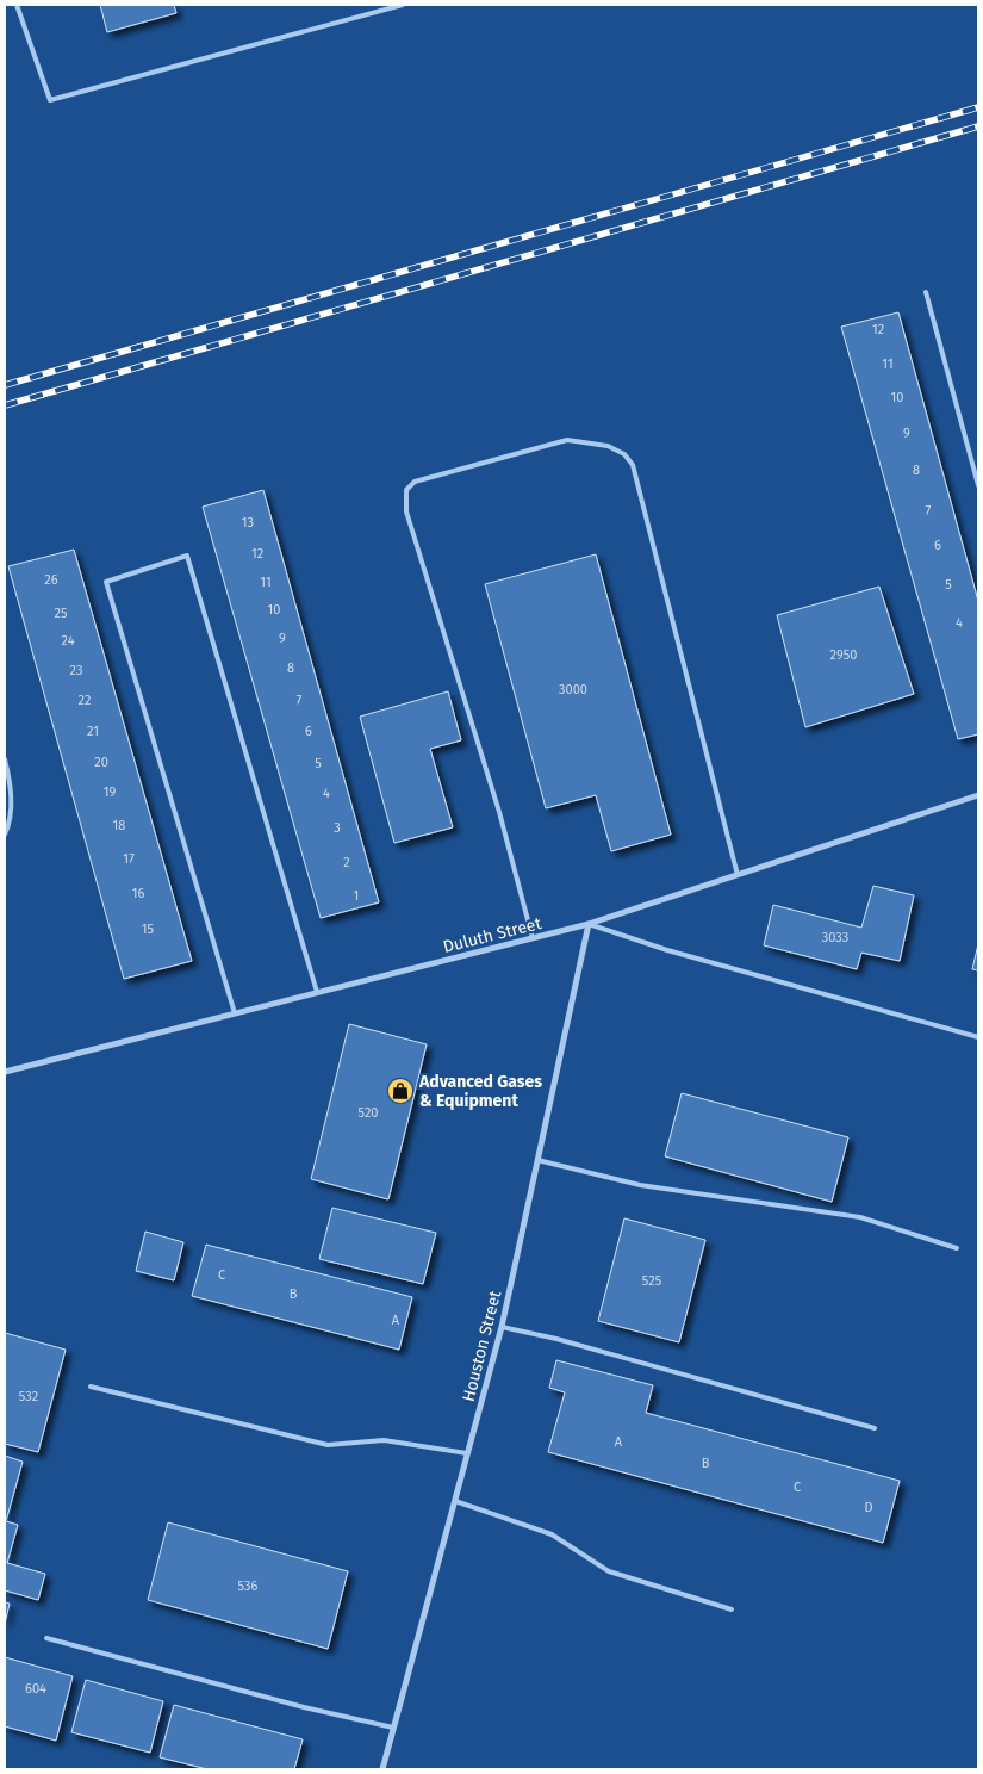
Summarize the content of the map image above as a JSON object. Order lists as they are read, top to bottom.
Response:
{
  "streets": {
    "street": ["Duluth Street", "Houston Street"]
  },
  "crossings": [
    ["Duluth Street", "Houston Street"]
  ],
  "places": {
    "shop": ["Advanced Gases & Equipment"]
  },
  "house_numbers": [
    "12",
    "11",
    "10",
    "9",
    "8",
    "7",
    "13",
    "6",
    "12",
    "26",
    "11",
    "5",
    "10",
    "25",
    "4",
    "9",
    "24",
    "2950",
    "8",
    "23",
    "3000",
    "22",
    "7",
    "21",
    "6",
    "20",
    "5",
    "19",
    "4",
    "18",
    "3",
    "17",
    "2",
    "16",
    "1",
    "15",
    "3033",
    "520",
    "C",
    "525",
    "B",
    "A",
    "532",
    "A",
    "B",
    "C",
    "D",
    "536",
    "604"
  ]
}
